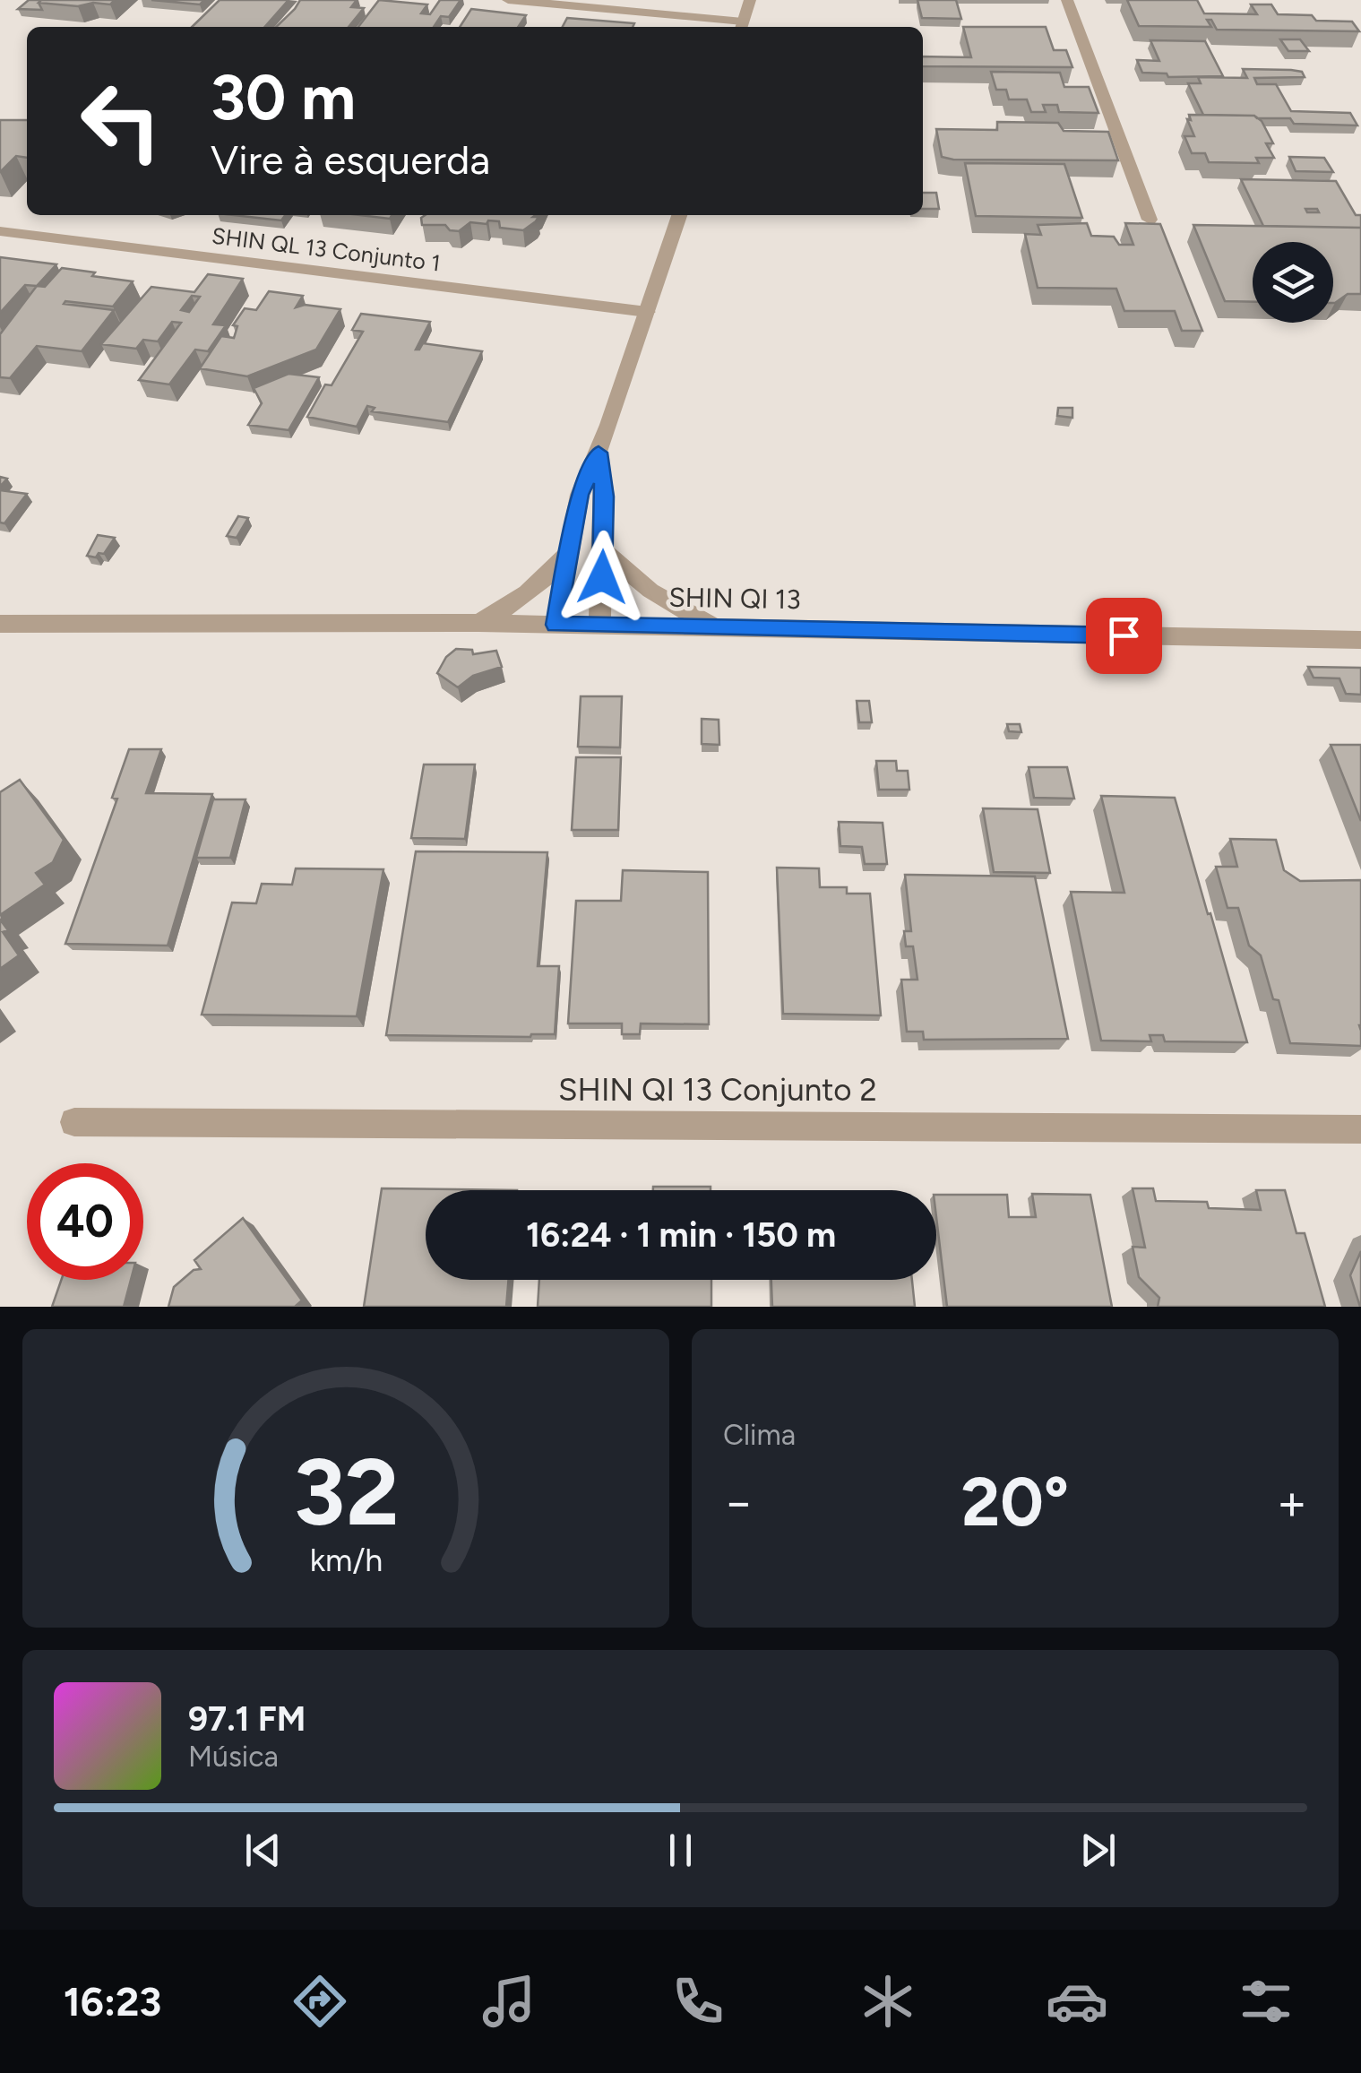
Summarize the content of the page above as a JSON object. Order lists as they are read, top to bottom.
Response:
{
  "streets": {
    "street": ["SHIN QL 13 Conjunto 1", "SHIN QI 13", "SHIN QI 13 Conjunto 2"]
  },
  "page": {
    "turn": ["30 m", "Vire à esquerda"],
    "limit": "40",
    "trip": "16:24 · 1 min · 150 m",
    "tile": "Clima",
    "heat": ["−", "20°", "+"],
    "song": ["97.1 FM", "Música"],
    "tabs": "16:23",
    "gauge": ["32", "km/h"]
  }
}
